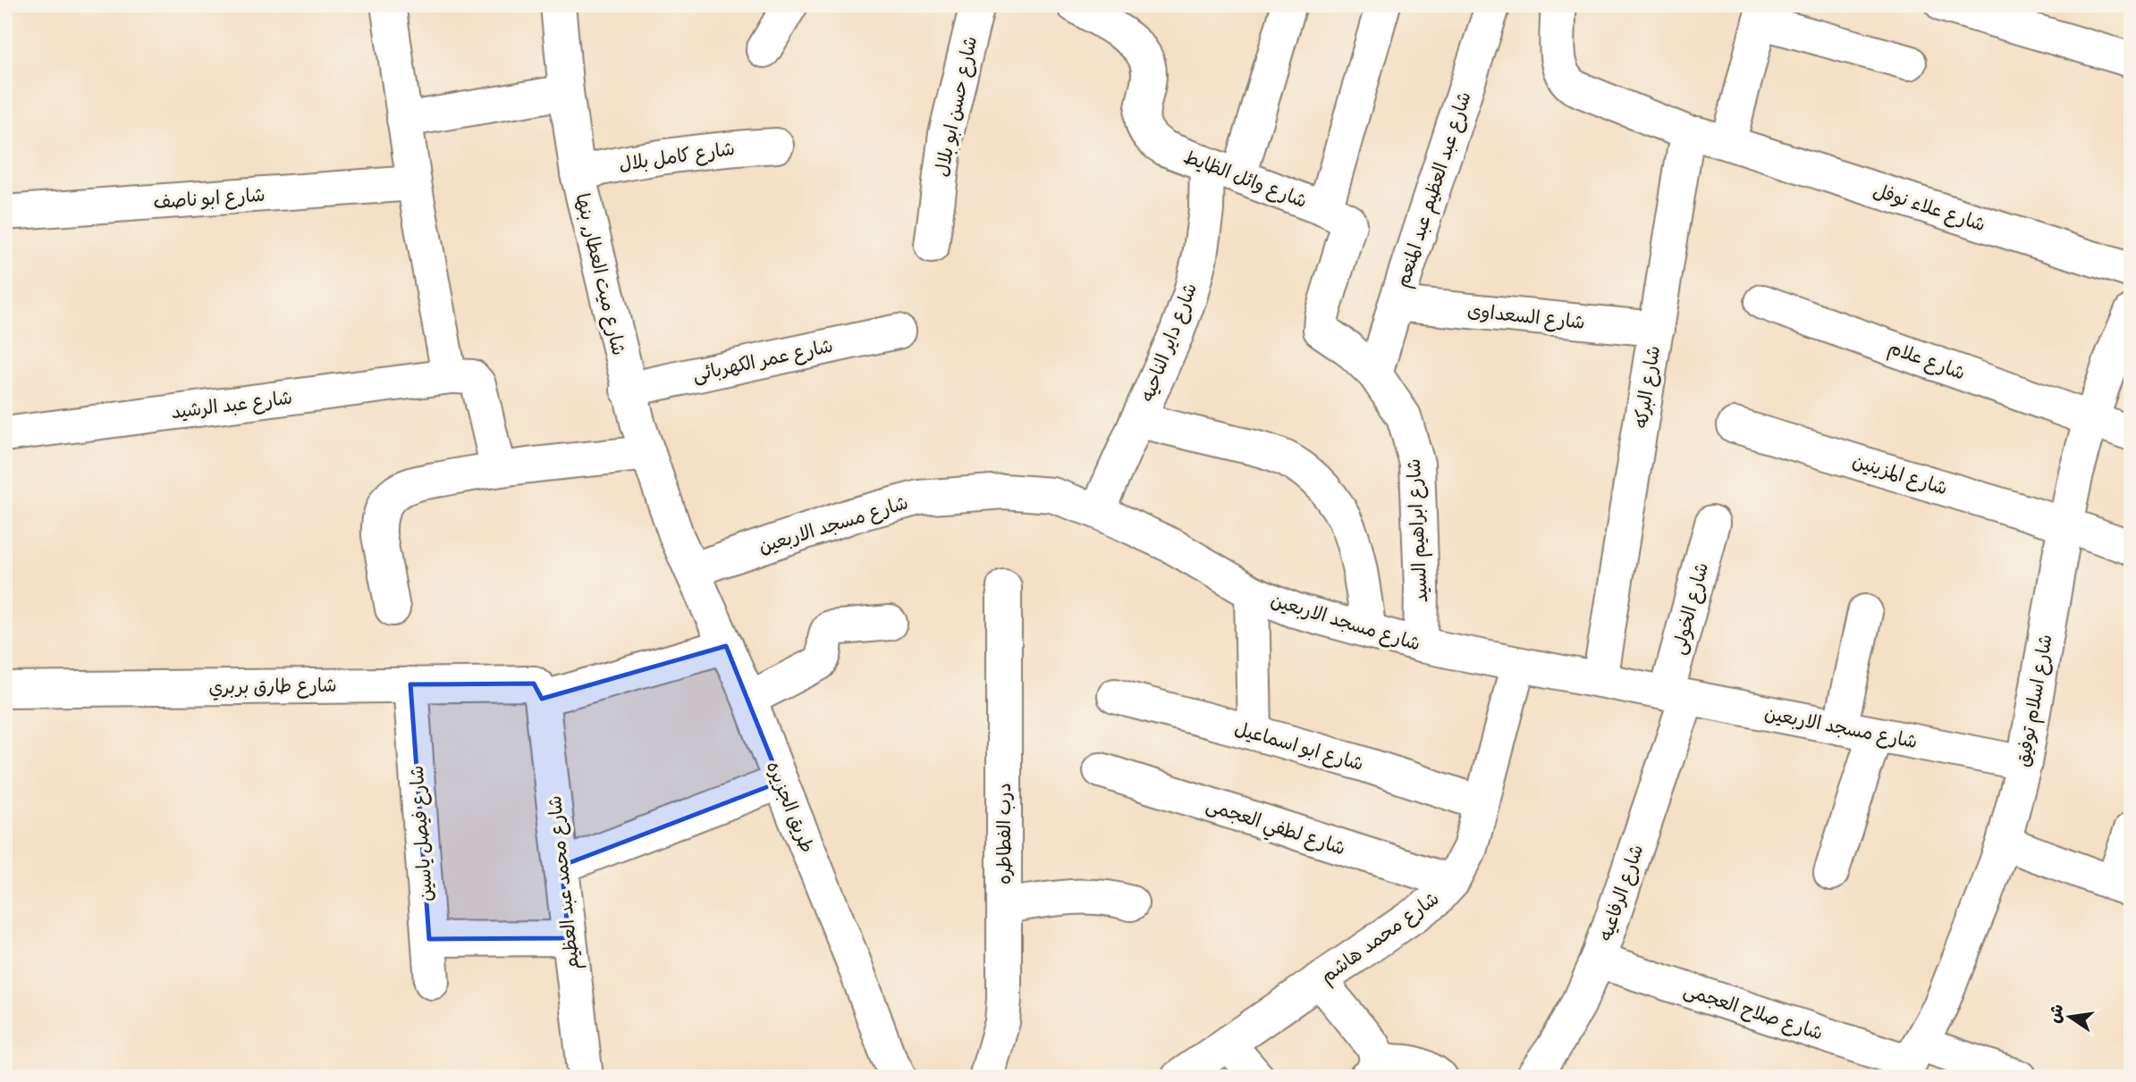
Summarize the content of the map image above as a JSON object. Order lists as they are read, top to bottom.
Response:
{
  "streets": {
    "street": [
      "شارع حسن ابو بلال",
      "شارع كامل بلال",
      "شارع وائل الظايط",
      "شارع عبد العظيم عبد المنعم",
      "شارع ابو ناصف",
      "شارع علاء نوفل",
      "شارع ميت العطار, بنها",
      "شارع السعداوى",
      "شارع داير الناحيه",
      "شارع عمر الكهربائى",
      "شارع علام",
      "شارع البركه",
      "شارع عبد الرشيد",
      "شارع المزينين",
      "شارع مسجد الاربعين",
      "شارع ابراهيم السيد",
      "شارع الخولى",
      "شارع طارق بربري",
      "شارع اسلام توفيق",
      "شارع ابو اسماعيل",
      "طريق الجزيره",
      "شارع لطفي العجمى",
      "شارع فيصل ياسين",
      "درب الفطاطره",
      "شارع محمد عبد العظيم",
      "شارع الرفاعيه",
      "شارع محمد هاشم",
      "شارع صلاح العجمى"
    ]
  },
  "crossings": [
    ["شارع كامل بلال", "شارع ميت العطار, بنها"],
    ["شارع وائل الظايط", "شارع داير الناحيه"],
    ["شارع وائل الظايط", "شارع ابراهيم السيد"],
    ["شارع عبد العظيم عبد المنعم", "شارع السعداوى"],
    ["شارع عبد العظيم عبد المنعم", "شارع ابراهيم السيد"],
    ["شارع ميت العطار, بنها", "شارع عمر الكهربائى"],
    ["شارع ميت العطار, بنها", "طريق الجزيره"],
    ["شارع السعداوى", "شارع البركه"],
    ["شارع داير الناحيه", "شارع مسجد الاربعين"],
    ["شارع علام", "شارع اسلام توفيق"],
    ["شارع البركه", "شارع مسجد الاربعين"],
    ["شارع المزينين", "شارع اسلام توفيق"],
    ["شارع مسجد الاربعين", "شارع ابراهيم السيد"],
    ["شارع مسجد الاربعين", "شارع الخولى"],
    ["شارع مسجد الاربعين", "شارع اسلام توفيق"],
    ["شارع مسجد الاربعين", "طريق الجزيره"],
    ["شارع مسجد الاربعين", "شارع الرفاعيه"],
    ["شارع مسجد الاربعين", "شارع محمد هاشم"],
    ["شارع الخولى", "شارع الرفاعيه"],
    ["شارع طارق بربري", "شارع فيصل ياسين"],
    ["شارع طارق بربري", "شارع محمد عبد العظيم"],
    ["شارع اسلام توفيق", "شارع صلاح العجمى"],
    ["شارع ابو اسماعيل", "شارع محمد هاشم"],
    ["شارع لطفي العجمى", "شارع محمد هاشم"],
    ["شارع الرفاعيه", "شارع صلاح العجمى"]
  ],
  "north": "left"
}
